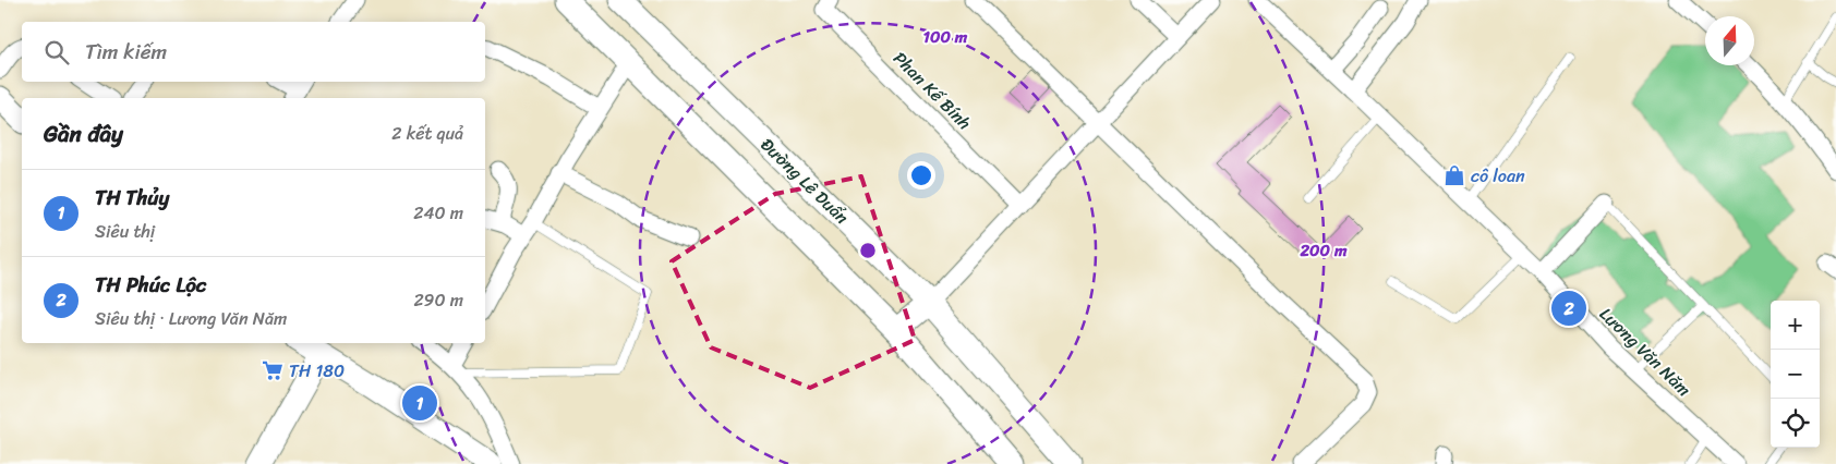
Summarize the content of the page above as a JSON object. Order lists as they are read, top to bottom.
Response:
{
  "streets": {
    "main road": ["Đường Lê Duẩn"],
    "street": ["Phan Kế Bính", "Lương Văn Năm"]
  },
  "places": {
    "shop": ["cô loan"],
    "supermarket": ["TH 180"]
  },
  "north": "top",
  "page": {
    "search": "Tìm kiếm",
    "heading": ["Gần đây", "2 kết quả"],
    "list": [
      {
        "mark": "1",
        "name": "TH Thủy",
        "note": "Siêu thị",
        "value": "240 m"
      },
      {
        "mark": "2",
        "name": "TH Phúc Lộc",
        "note": "Siêu thị · Lương Văn Năm",
        "value": "290 m"
      }
    ],
    "pins": ["2", "1"],
    "map_buttons": ["+", "−"]
  },
  "rings": ["100 m", "200 m"]
}
